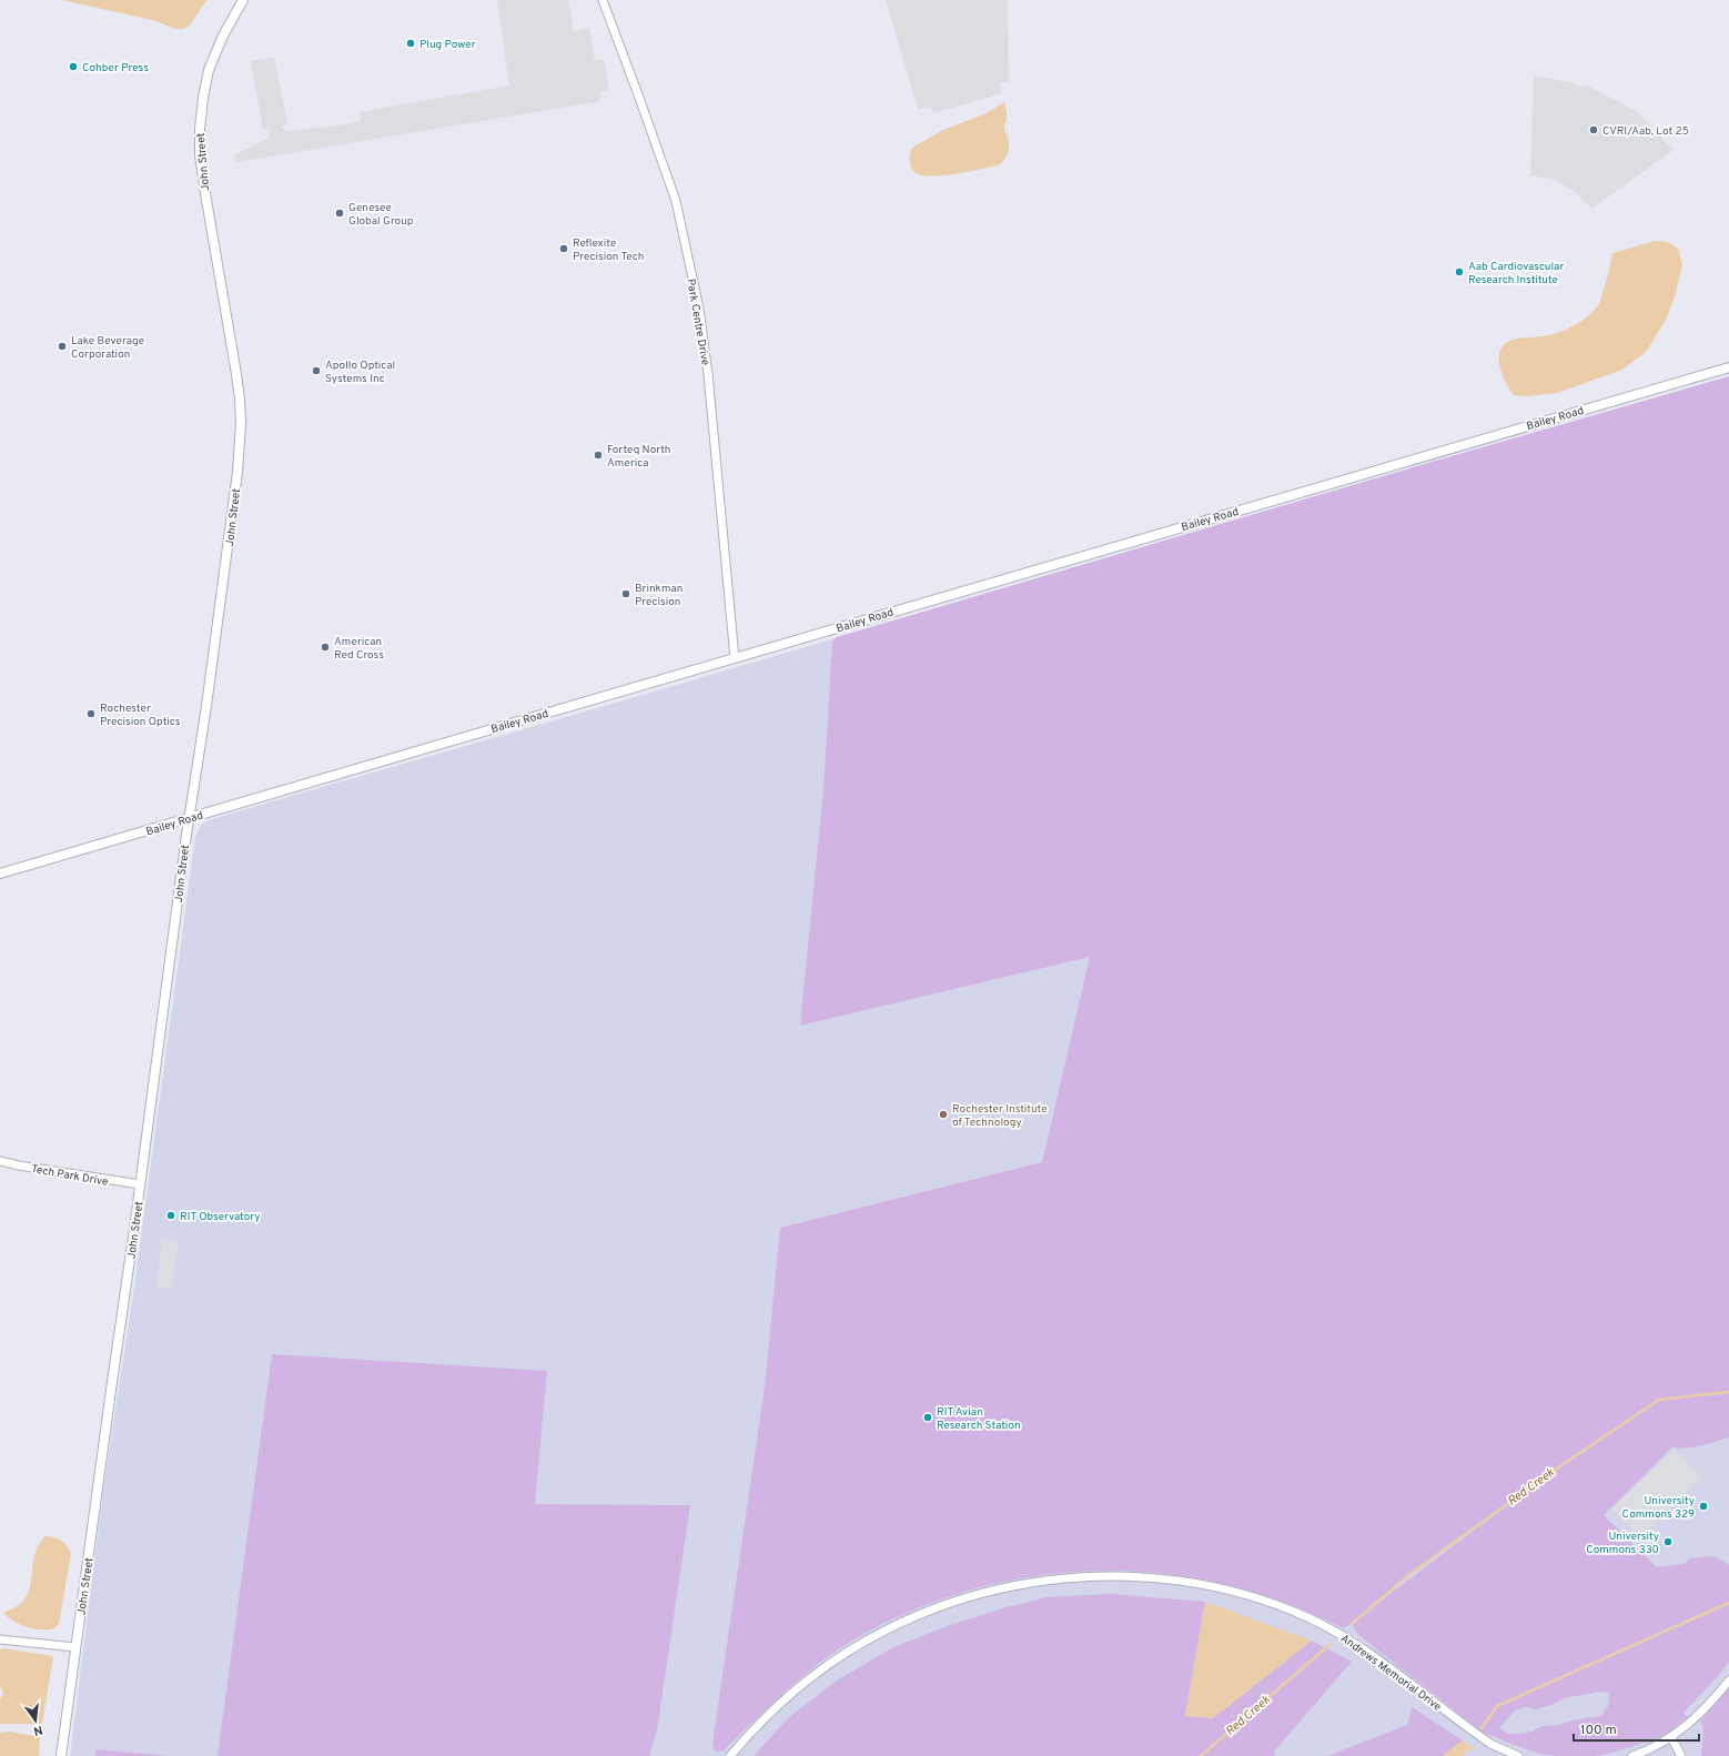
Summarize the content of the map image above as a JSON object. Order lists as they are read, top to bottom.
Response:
{
  "streets": {
    "street": [
      "John Street",
      "Park Centre Drive",
      "Bailey Road",
      "Tech Park Drive",
      "Andrews Memorial Drive"
    ]
  },
  "crossings": [
    ["John Street", "Bailey Road"],
    ["John Street", "Tech Park Drive"],
    ["Park Centre Drive", "Bailey Road"]
  ],
  "water": ["Red Creek"],
  "places": [
    "Plug Power",
    "Cohber Press",
    "CVRI/Aab, Lot 25",
    "Genesee Global Group",
    "Reflexite Precision Tech",
    "Aab Cardiovascular Research Institute",
    "Lake Beverage Corporation",
    "Apollo Optical Systems Inc",
    "Forteq North America",
    "Brinkman Precision",
    "American Red Cross",
    "Rochester Precision Optics",
    "Rochester Institute of Technology",
    "RIT Observatory",
    "RIT Avian Research Station",
    "University Commons 329",
    "University Commons 330"
  ],
  "scale_bar": "100 m",
  "north": "bottom"
}
